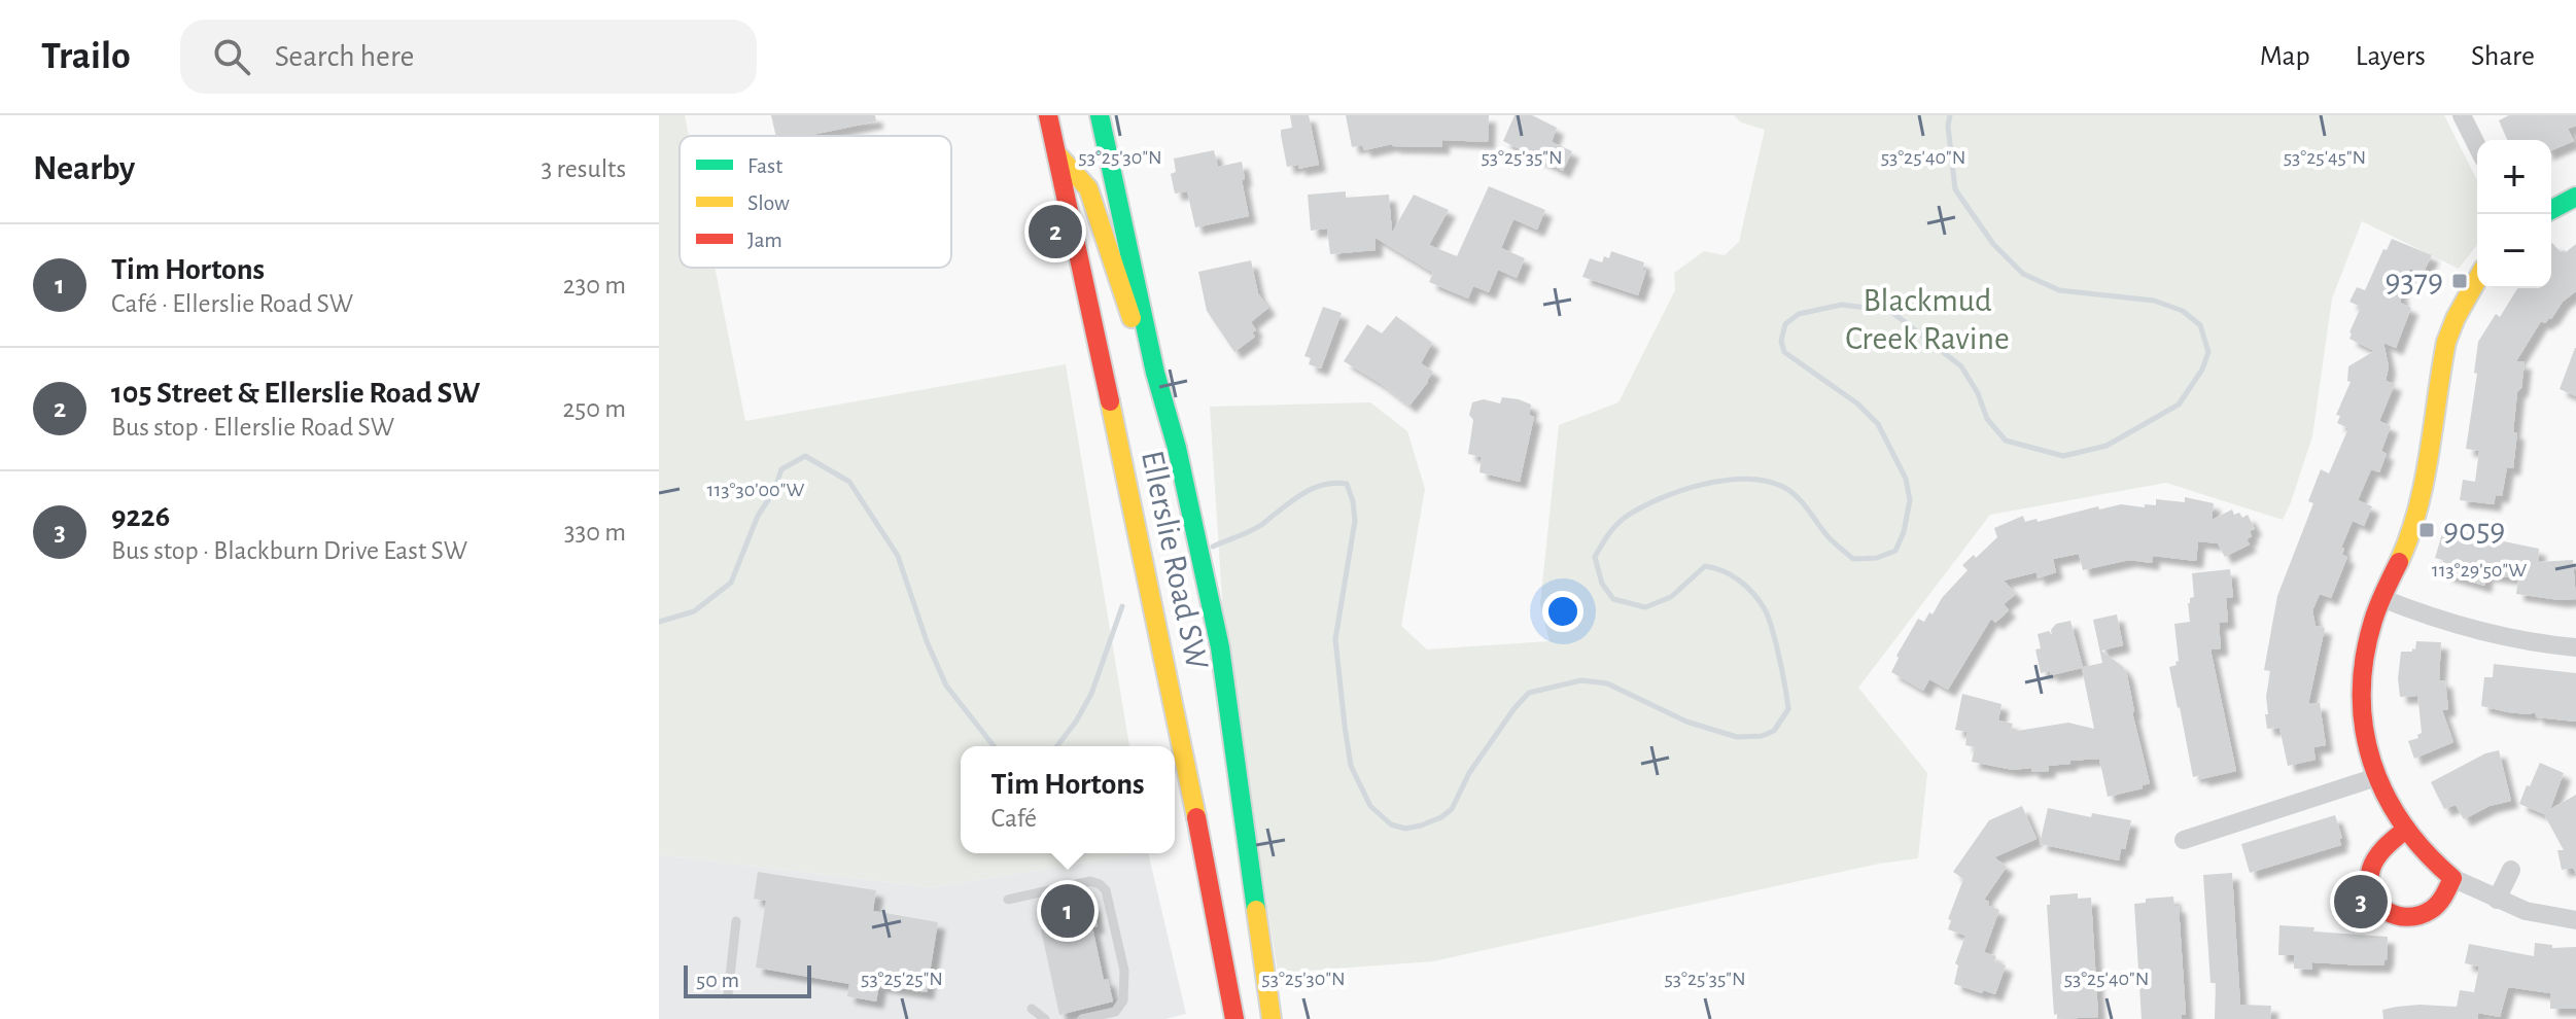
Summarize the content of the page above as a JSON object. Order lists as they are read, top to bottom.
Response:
{
  "streets": {
    "main road": ["Ellerslie Road SW"]
  },
  "parks": ["Blackmud Creek Ravine"],
  "places": {
    "transit": ["9379", "9059"]
  },
  "legend": ["Fast", "Slow", "Jam"],
  "scale_bar": "50 m",
  "page": {
    "header": "Trailo",
    "search": "Search here",
    "nav": ["Map", "Layers", "Share"],
    "heading": ["Nearby", "3 results"],
    "map_buttons": ["+", "−"],
    "pins": ["2", "3", "1"],
    "list": [
      {
        "mark": "1",
        "name": "Tim Hortons",
        "note": "Café · Ellerslie Road SW",
        "value": "230 m"
      },
      {
        "mark": "2",
        "name": "105 Street & Ellerslie Road SW",
        "note": "Bus stop · Ellerslie Road SW",
        "value": "250 m"
      },
      {
        "mark": "3",
        "name": "9226",
        "note": "Bus stop · Blackburn Drive East SW",
        "value": "330 m"
      }
    ],
    "popup": ["Tim Hortons", "Café"],
    "scale": "50 m"
  },
  "coordinates": [
    "53°25'30\"N",
    "53°25'35\"N",
    "53°25'40\"N",
    "53°25'45\"N",
    "113°30'00\"W",
    "113°29'50\"W",
    "53°25'25\"N"
  ]
}
